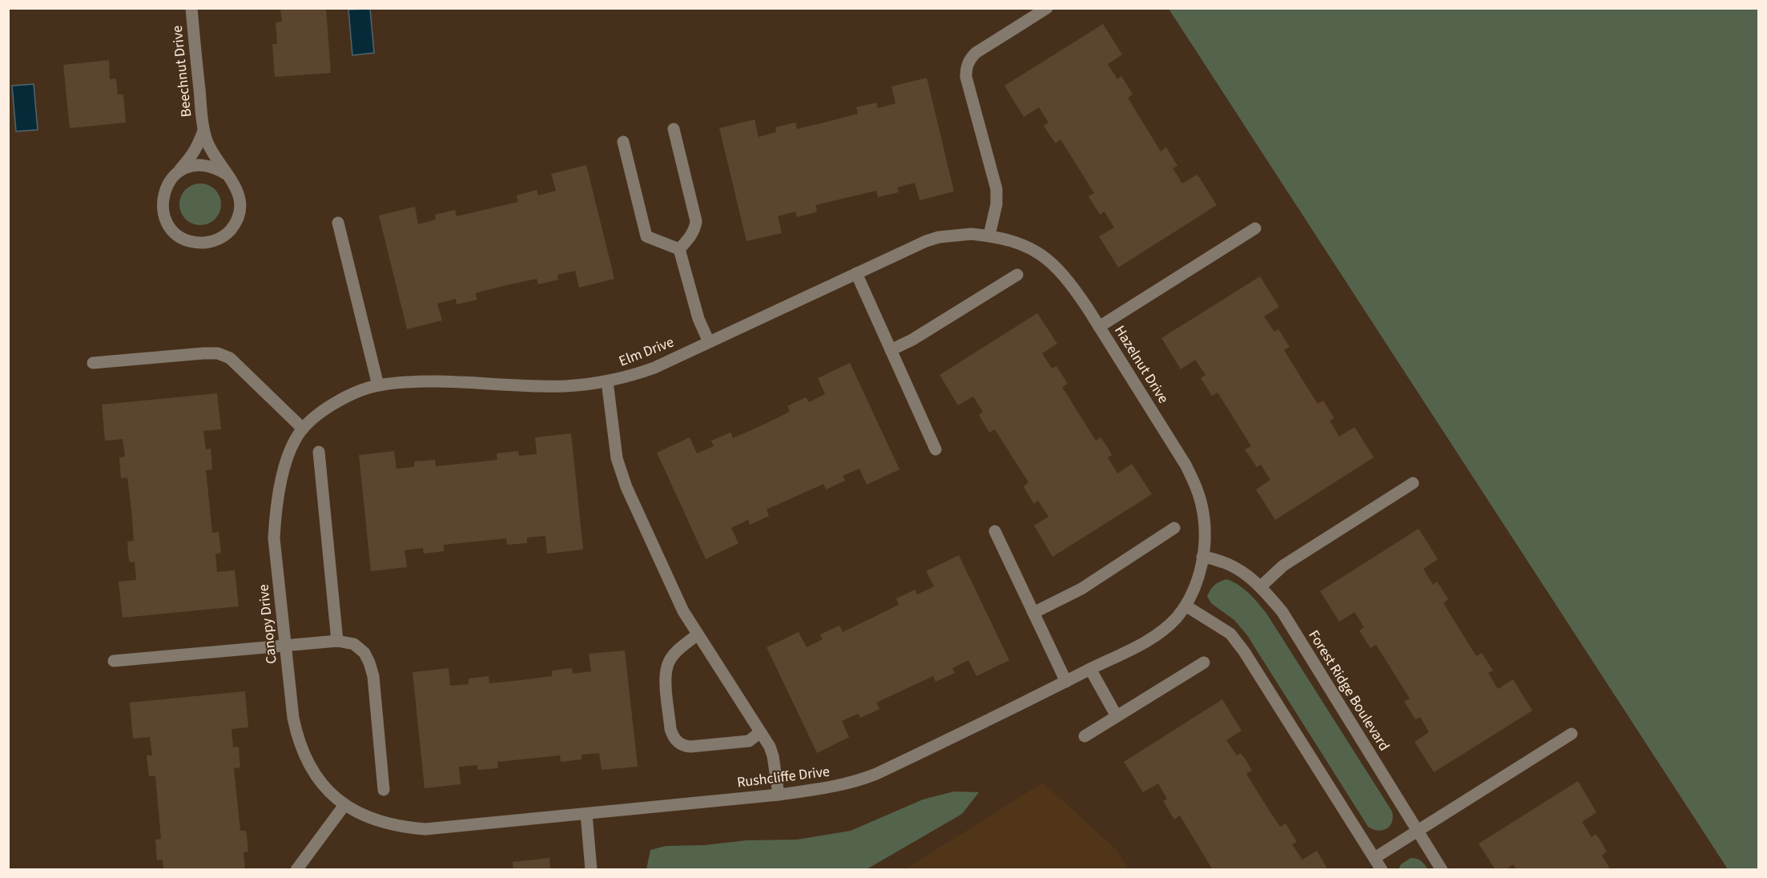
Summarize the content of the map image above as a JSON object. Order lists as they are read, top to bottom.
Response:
{
  "streets": {
    "street": [
      "Beechnut Drive",
      "Elm Drive",
      "Hazelnut Drive",
      "Canopy Drive",
      "Forest Ridge Boulevard",
      "Rushcliffe Drive"
    ]
  },
  "crossings": [
    ["Elm Drive", "Hazelnut Drive"],
    ["Elm Drive", "Canopy Drive"],
    ["Hazelnut Drive", "Forest Ridge Boulevard"],
    ["Hazelnut Drive", "Rushcliffe Drive"],
    ["Canopy Drive", "Rushcliffe Drive"]
  ]
}
